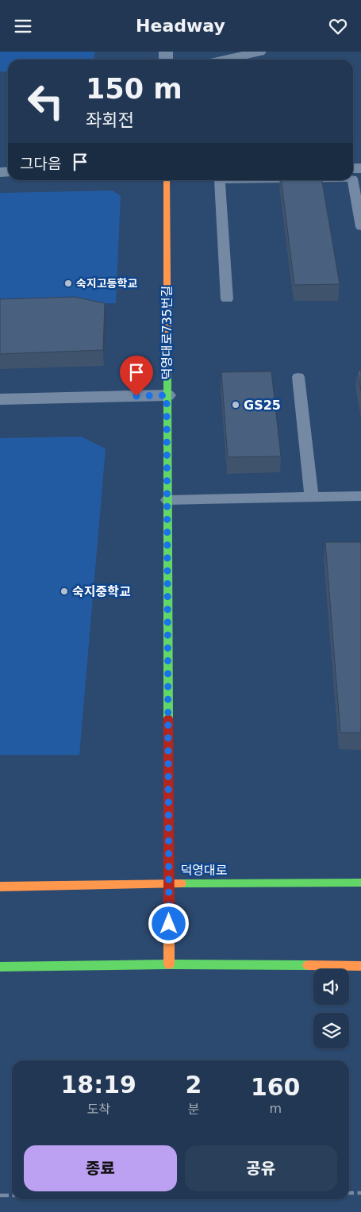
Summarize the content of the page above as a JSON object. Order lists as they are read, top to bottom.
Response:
{
  "streets": {
    "street": ["덕영대로735번길", "덕영대로"]
  },
  "crossings": [
    ["덕영대로735번길", "덕영대로"]
  ],
  "places": ["숙지고등학교", "GS25", "숙지중학교"],
  "page": {
    "header": "Headway",
    "turn": ["150 m", "좌회전"],
    "then": "그다음",
    "eta": [
      "18:19",
      "도착",
      "2",
      "분",
      "160",
      "m"
    ],
    "buttons": ["종료", "공유"]
  }
}
